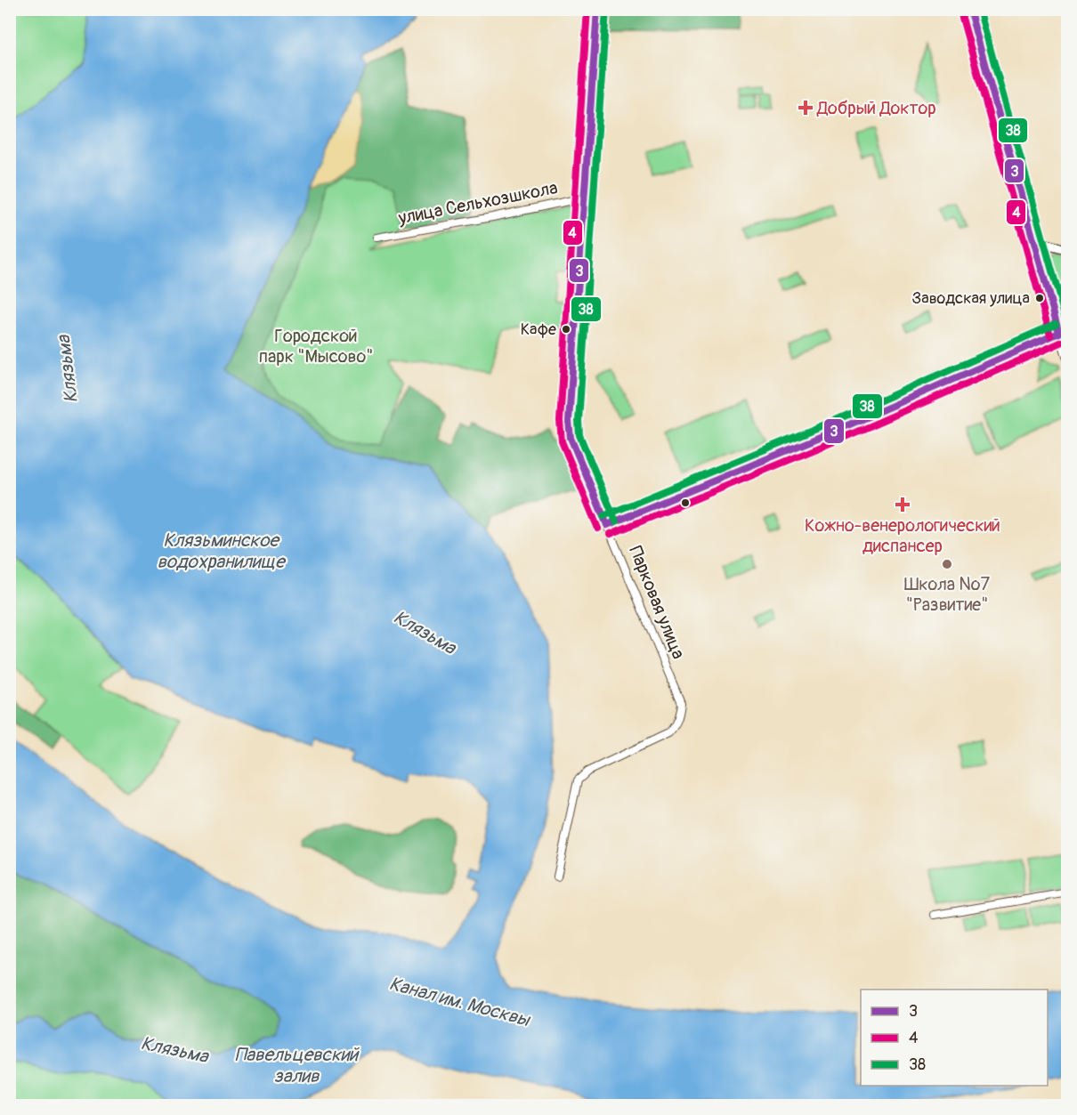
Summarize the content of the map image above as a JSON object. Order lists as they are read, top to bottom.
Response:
{
  "streets": {
    "street": ["улица Сельхозшкола", "Парковая улица"]
  },
  "crossings": [
    ["улица Сельхозшкола", "Парковая улица"]
  ],
  "water": [
    "Клязьма",
    "Клязьминское водохранилище",
    "Канал им. Москвы",
    "Павельцевский залив"
  ],
  "parks": ["Городской парк \"Мысово\""],
  "places": {
    "health": ["Добрый Доктор", "Кожно-венерологический диспансер"],
    "other": ["Заводская улица", "Кафе", "Школа №7 \"Развитие\""]
  },
  "lines": ["transit line 3", "transit line 4", "transit line 38"],
  "legend": ["3", "4", "38"]
}
